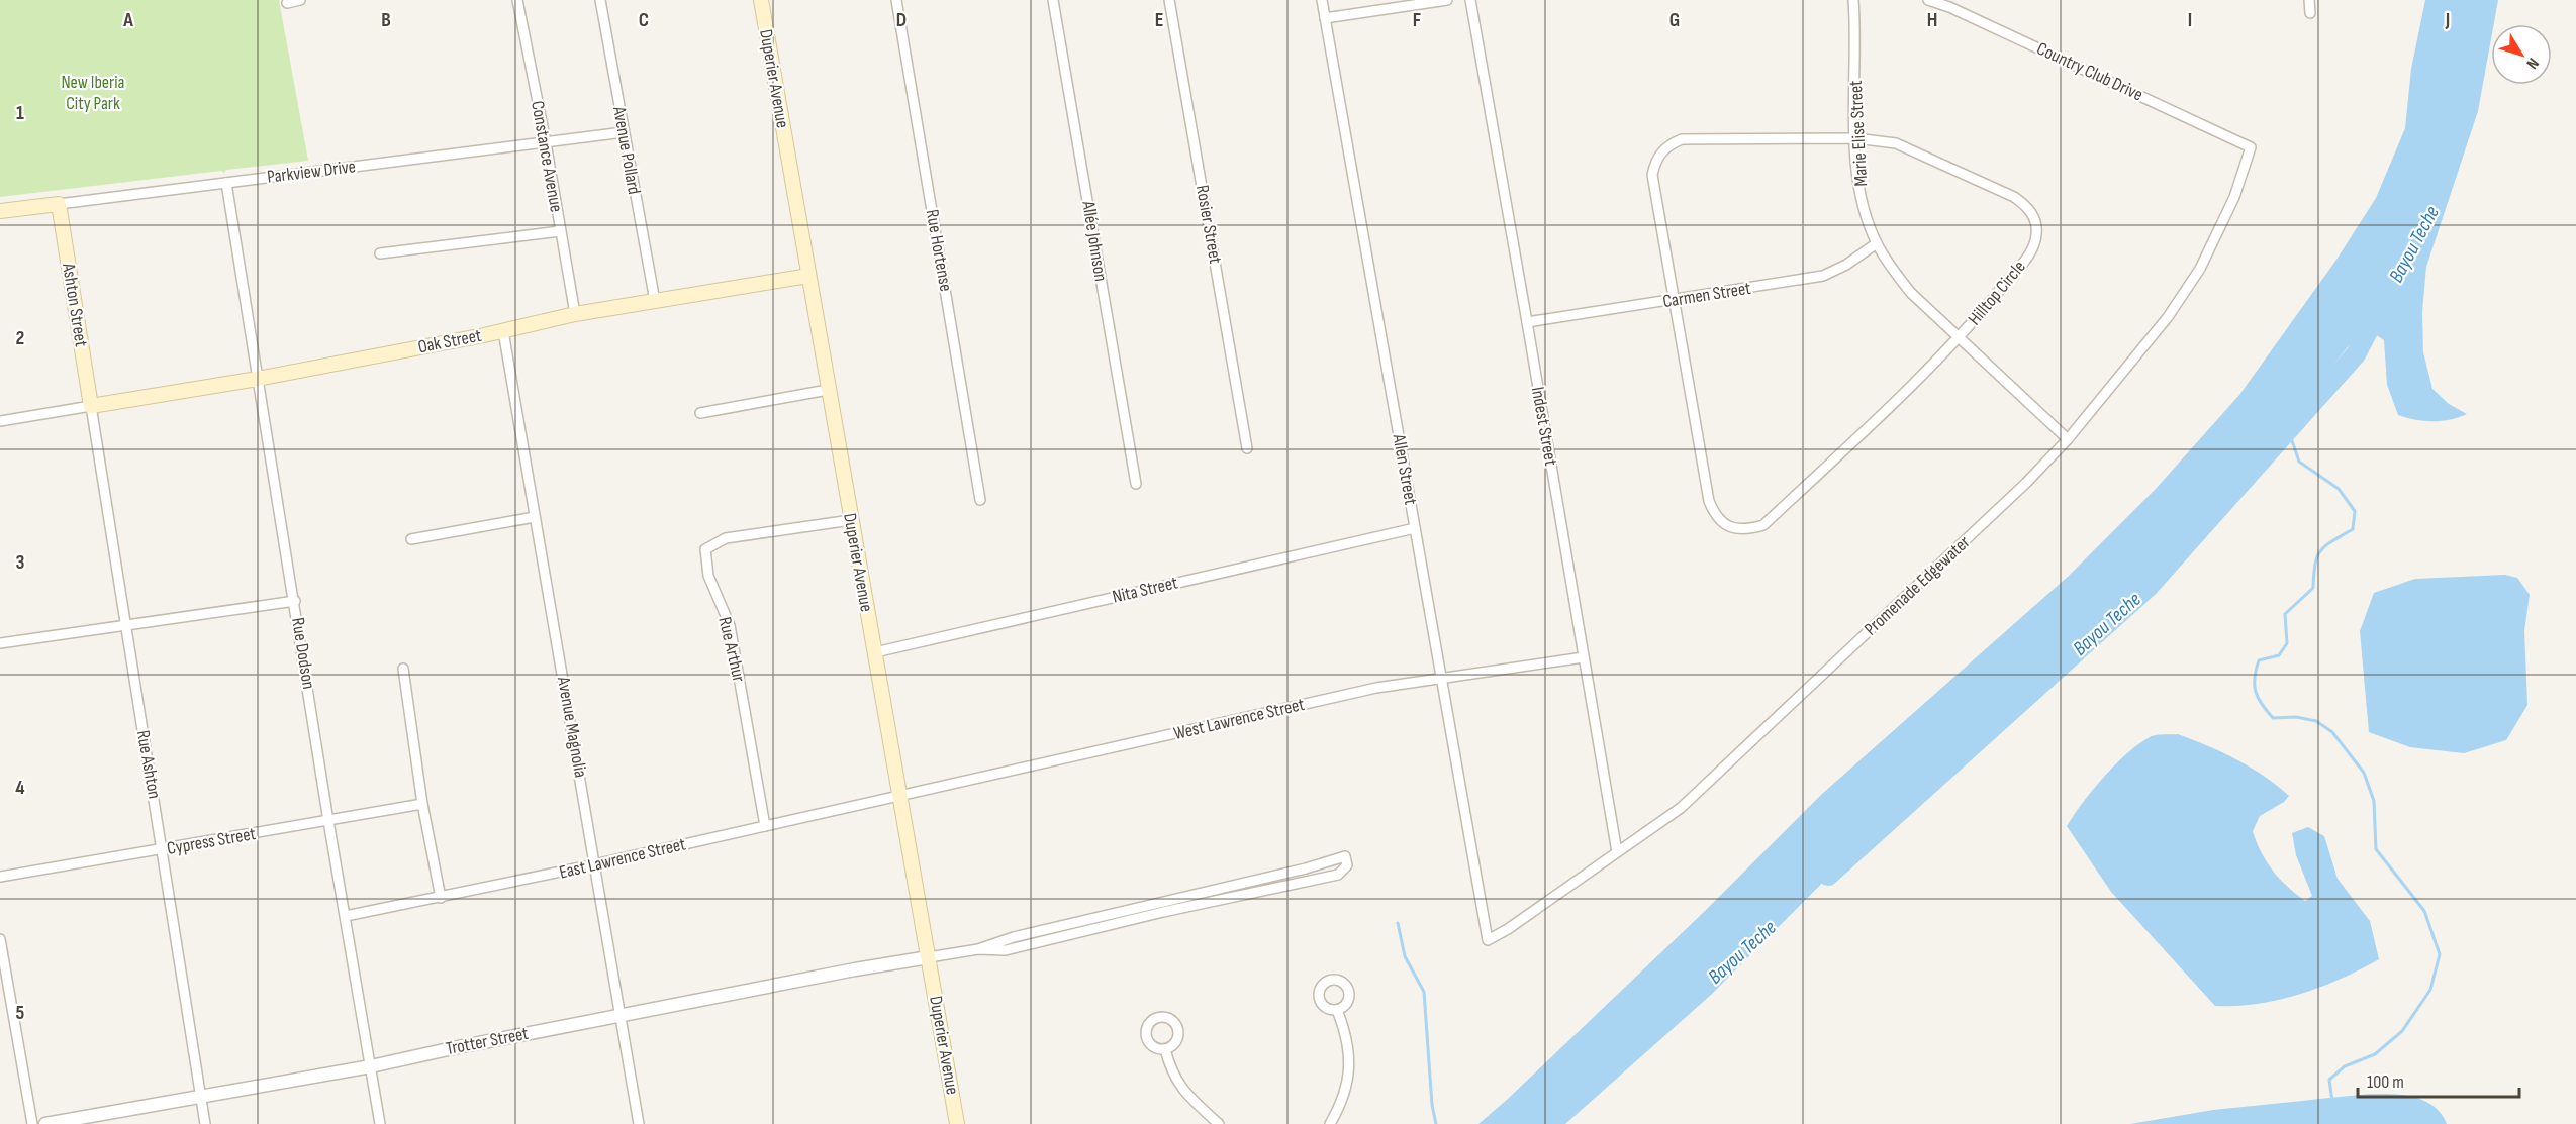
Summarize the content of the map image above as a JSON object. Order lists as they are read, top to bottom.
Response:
{
  "streets": {
    "main road": [
      "Duperier Avenue",
      "Parkview Drive",
      "Ashton Street",
      "Oak Street"
    ],
    "street": [
      "Country Club Drive",
      "Marie Elise Street",
      "Avenue Pollard",
      "Constance Avenue",
      "Rosier Street",
      "Allée Johnson",
      "Rue Hortense",
      "Hilltop Circle",
      "Carmen Street",
      "Indest Street",
      "Allen Street",
      "Promenade Edgewater",
      "Nita Street",
      "Rue Arthur",
      "Rue Dodson",
      "West Lawrence Street",
      "Avenue Magnolia",
      "Rue Ashton",
      "Cypress Street",
      "East Lawrence Street",
      "Trotter Street"
    ]
  },
  "crossings": [
    ["Country Club Drive", "Promenade Edgewater"],
    ["Duperier Avenue", "Oak Street"],
    ["Duperier Avenue", "Nita Street"],
    ["Duperier Avenue", "Rue Arthur"],
    ["Duperier Avenue", "West Lawrence Street"],
    ["Duperier Avenue", "East Lawrence Street"],
    ["Duperier Avenue", "Trotter Street"],
    ["Marie Elise Street", "Hilltop Circle"],
    ["Marie Elise Street", "Carmen Street"],
    ["Marie Elise Street", "Promenade Edgewater"],
    ["Avenue Pollard", "Parkview Drive"],
    ["Avenue Pollard", "Oak Street"],
    ["Constance Avenue", "Parkview Drive"],
    ["Constance Avenue", "Oak Street"],
    ["Parkview Drive", "Ashton Street"],
    ["Parkview Drive", "Rue Dodson"],
    ["Hilltop Circle", "Carmen Street"],
    ["Carmen Street", "Indest Street"],
    ["Ashton Street", "Oak Street"],
    ["Ashton Street", "Rue Ashton"],
    ["Oak Street", "Rue Dodson"],
    ["Oak Street", "Avenue Magnolia"],
    ["Oak Street", "Rue Ashton"],
    ["Indest Street", "Promenade Edgewater"],
    ["Indest Street", "West Lawrence Street"],
    ["Allen Street", "Promenade Edgewater"],
    ["Allen Street", "Nita Street"],
    ["Allen Street", "West Lawrence Street"],
    ["Rue Arthur", "East Lawrence Street"],
    ["Rue Dodson", "Cypress Street"],
    ["Rue Dodson", "East Lawrence Street"],
    ["Rue Dodson", "Trotter Street"],
    ["West Lawrence Street", "East Lawrence Street"],
    ["Avenue Magnolia", "East Lawrence Street"],
    ["Avenue Magnolia", "Trotter Street"],
    ["Rue Ashton", "Cypress Street"],
    ["Rue Ashton", "Trotter Street"]
  ],
  "water": ["Bayou Teche"],
  "parks": ["New Iberia City Park"],
  "scale_bar": "100 m",
  "north": "bottom right",
  "grid": {
    "columns": [
      "A",
      "B",
      "C",
      "D",
      "E",
      "F",
      "G",
      "H",
      "I",
      "J"
    ],
    "rows": [
      "1",
      "2",
      "3",
      "4",
      "5"
    ]
  }
}
